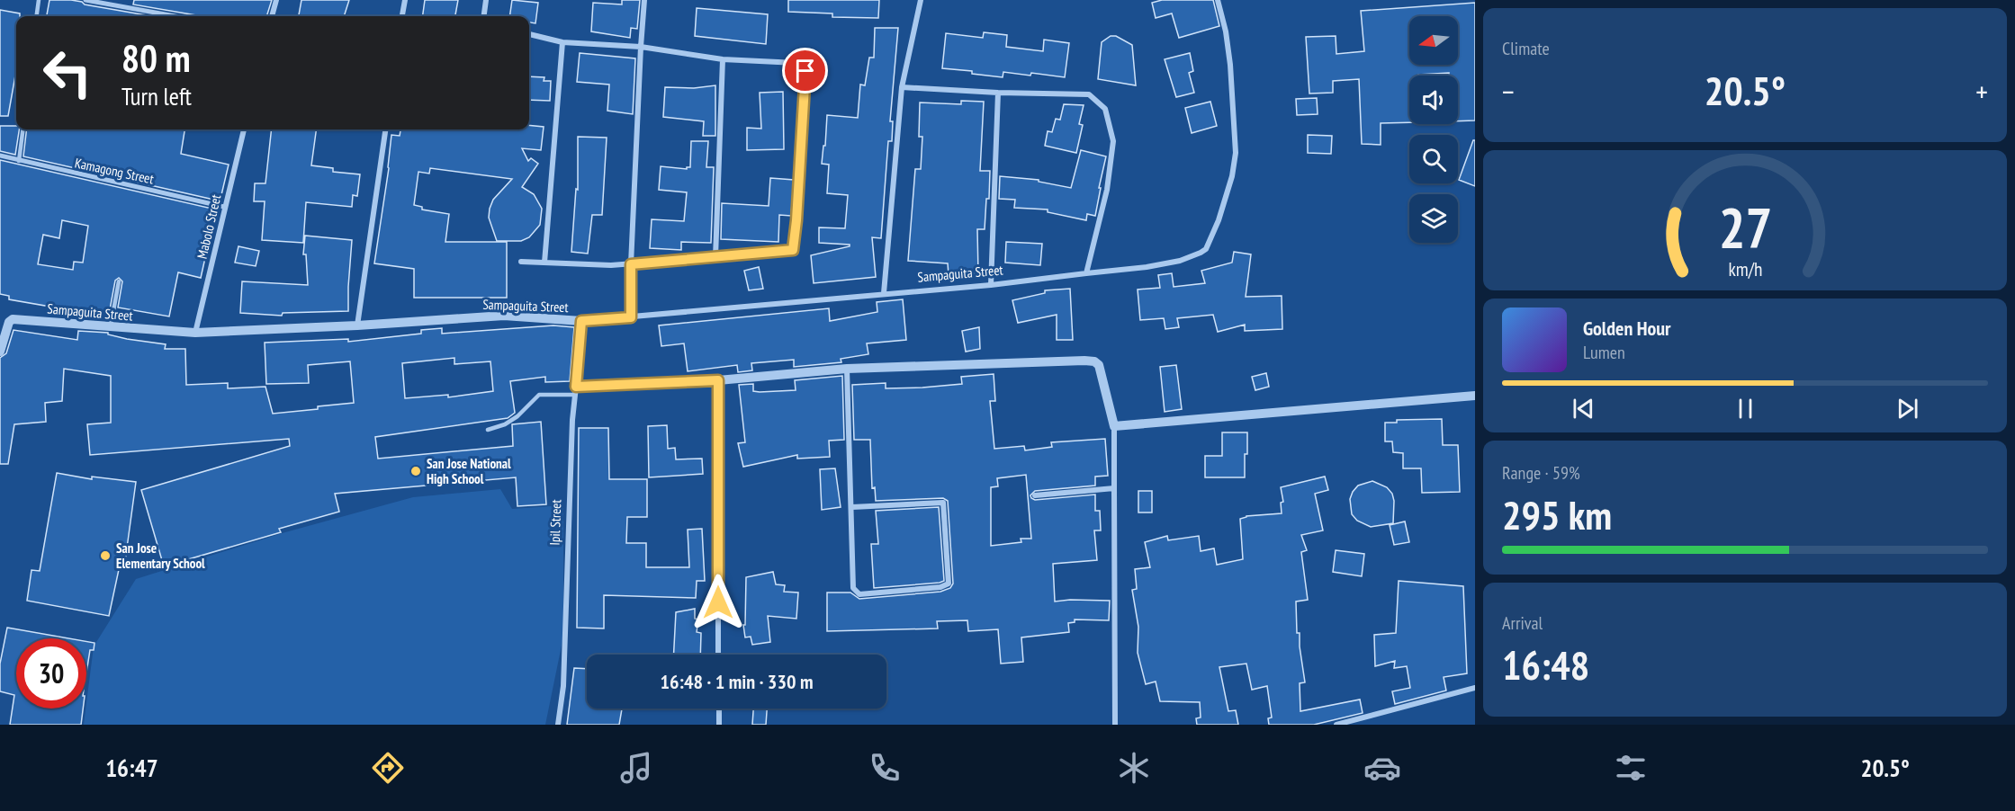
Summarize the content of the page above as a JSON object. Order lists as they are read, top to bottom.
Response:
{
  "streets": {
    "street": [
      "Kamagong Street",
      "Mabolo Street",
      "Sampaguita Street",
      "Ipil Street"
    ]
  },
  "crossings": [
    ["Kamagong Street", "Mabolo Street"],
    ["Mabolo Street", "Sampaguita Street"],
    ["Sampaguita Street", "Ipil Street"]
  ],
  "places": ["San Jose National High School", "San Jose Elementary School"],
  "north": "left",
  "page": {
    "tile": [
      "Climate",
      ["Range · 59%", "295 km"],
      ["Arrival", "16:48"]
    ],
    "turn": ["80 m", "Turn left"],
    "heat": ["−", "20.5°", "+"],
    "song": ["Golden Hour", "Lumen"],
    "limit": "30",
    "trip": "16:48 · 1 min · 330 m",
    "tabs": ["16:47", "20.5°"],
    "gauge": ["27", "km/h"]
  }
}
